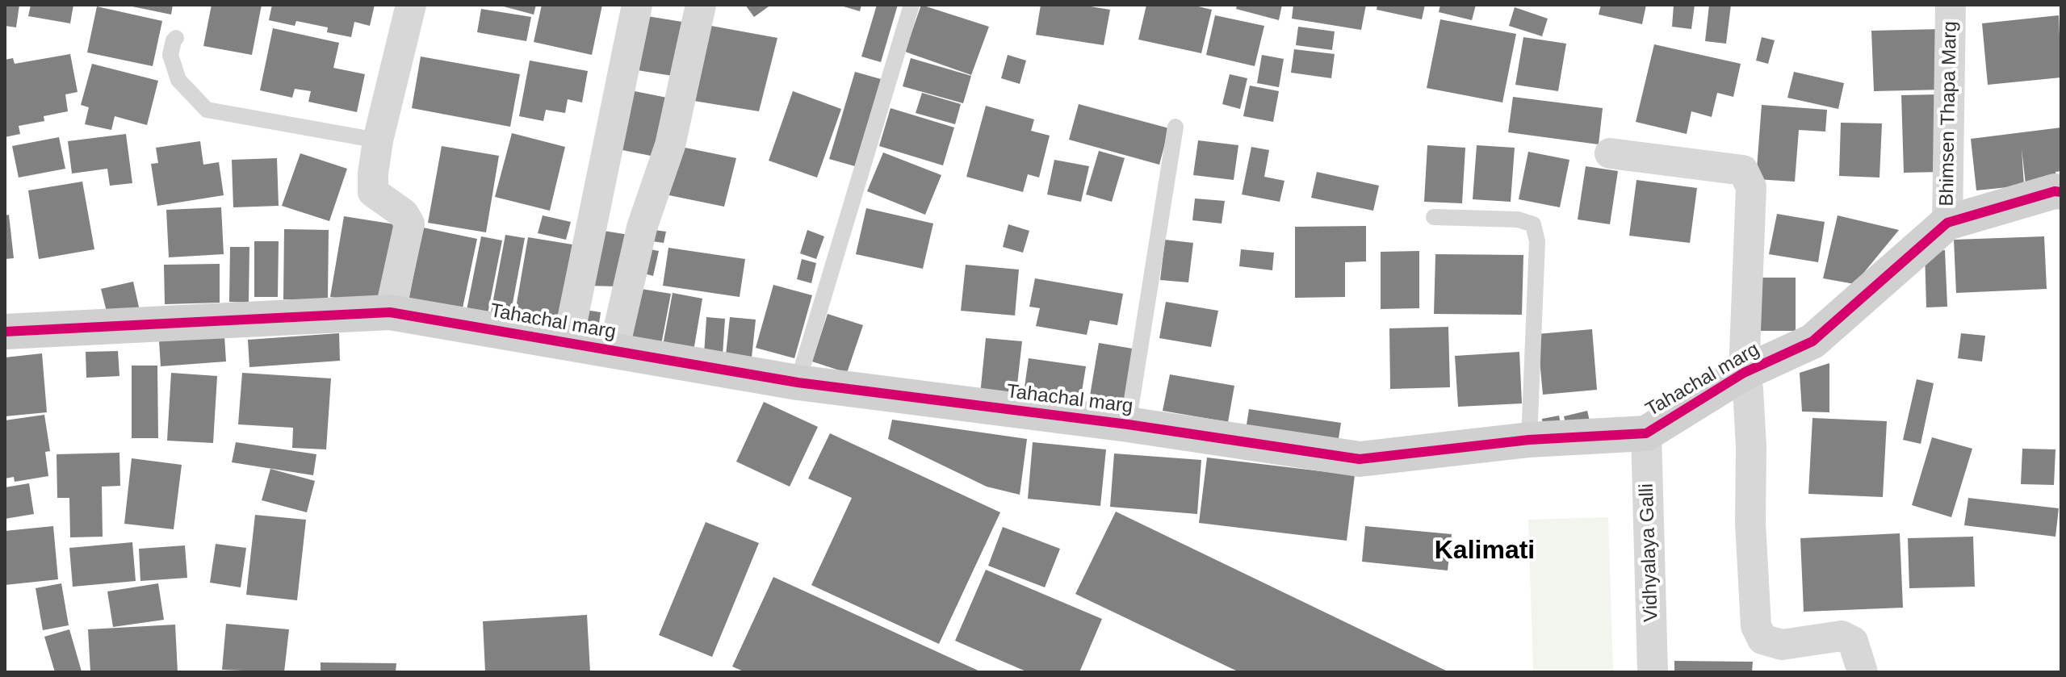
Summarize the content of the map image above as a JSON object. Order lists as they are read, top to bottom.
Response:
{
  "streets": {
    "street": ["Bhimsen Thapa Marg", "Tahachal marg", "Vidhyalaya Galli"]
  },
  "crossings": [
    ["Bhimsen Thapa Marg", "Tahachal marg"],
    ["Tahachal marg", "Vidhyalaya Galli"]
  ],
  "districts": ["Kalimati"]
}
